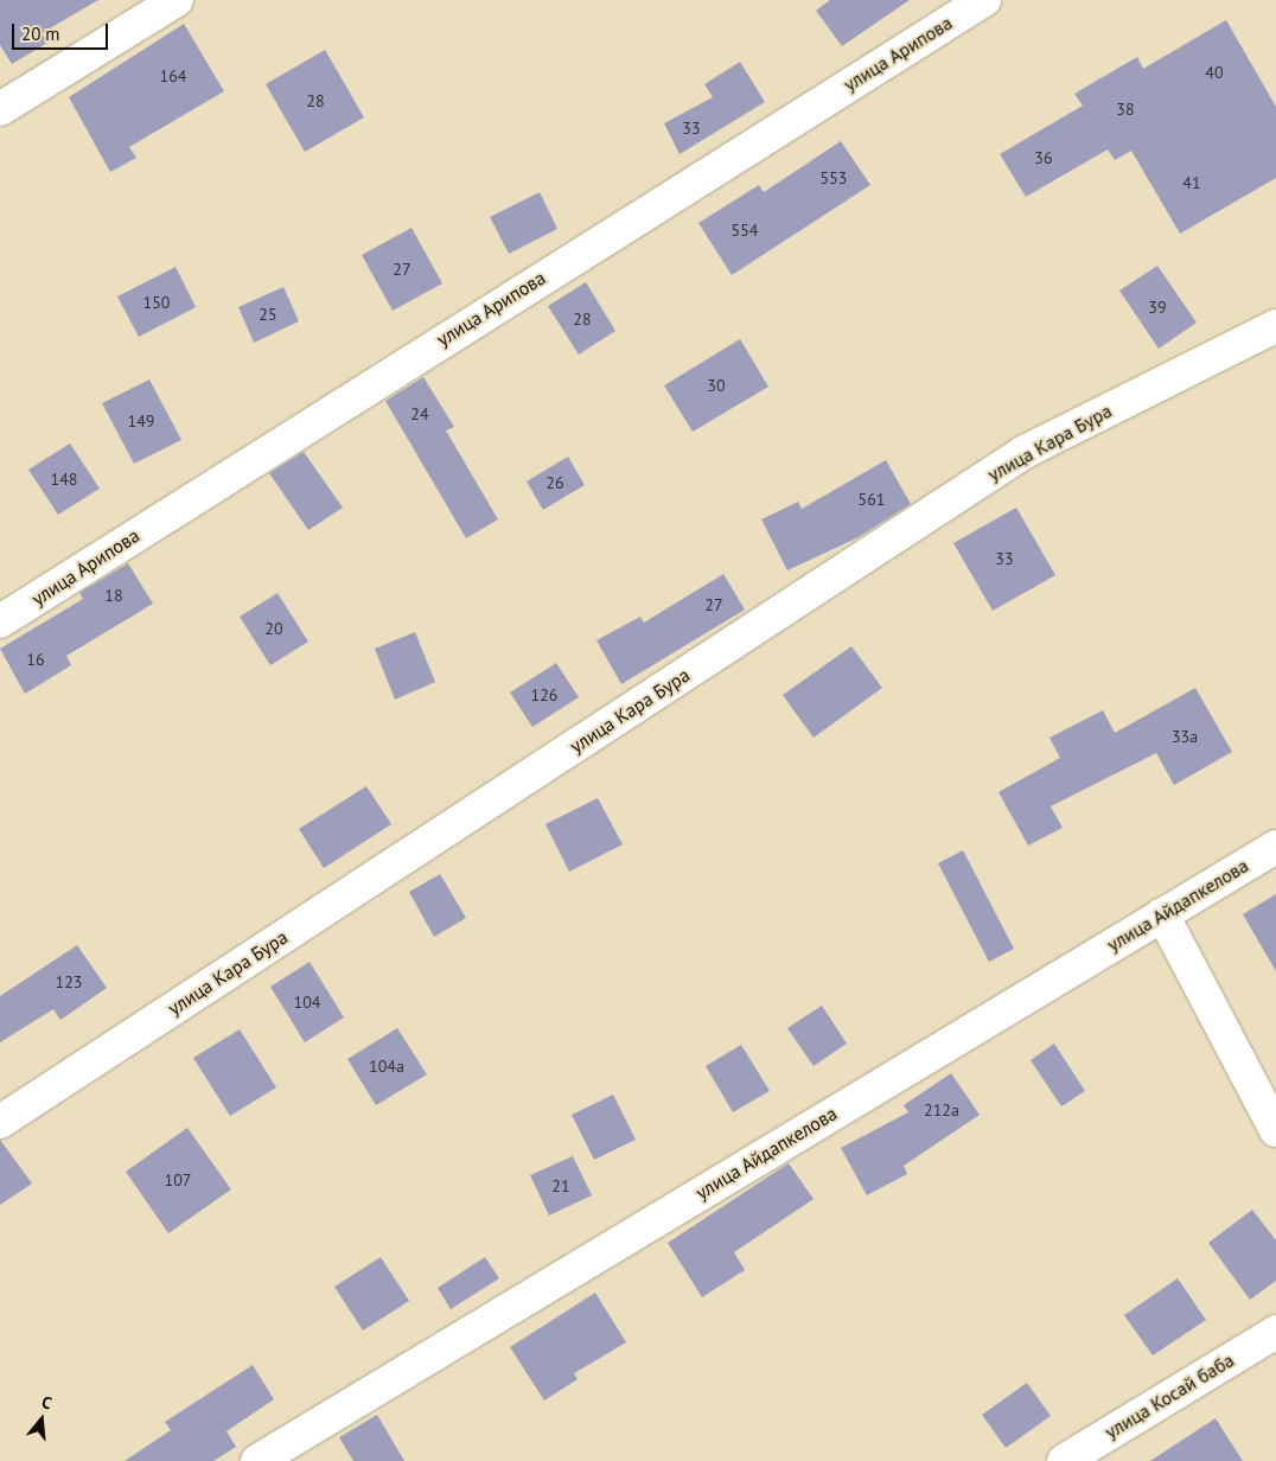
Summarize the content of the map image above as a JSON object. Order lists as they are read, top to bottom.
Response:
{
  "streets": {
    "street": [
      "улица Арипова",
      "улица Кара Бура",
      "улица Айдапкелова",
      "улица Косай баба"
    ]
  },
  "house_numbers": [
    "40",
    "164",
    "28",
    "38",
    "33",
    "36",
    "553",
    "41",
    "554",
    "27",
    "150",
    "39",
    "25",
    "28",
    "30",
    "24",
    "149",
    "148",
    "26",
    "561",
    "33",
    "18",
    "27",
    "20",
    "16",
    "126",
    "33а",
    "123",
    "104",
    "104а",
    "212а",
    "107",
    "21"
  ],
  "scale_bar": "20 m",
  "north": "top"
}
